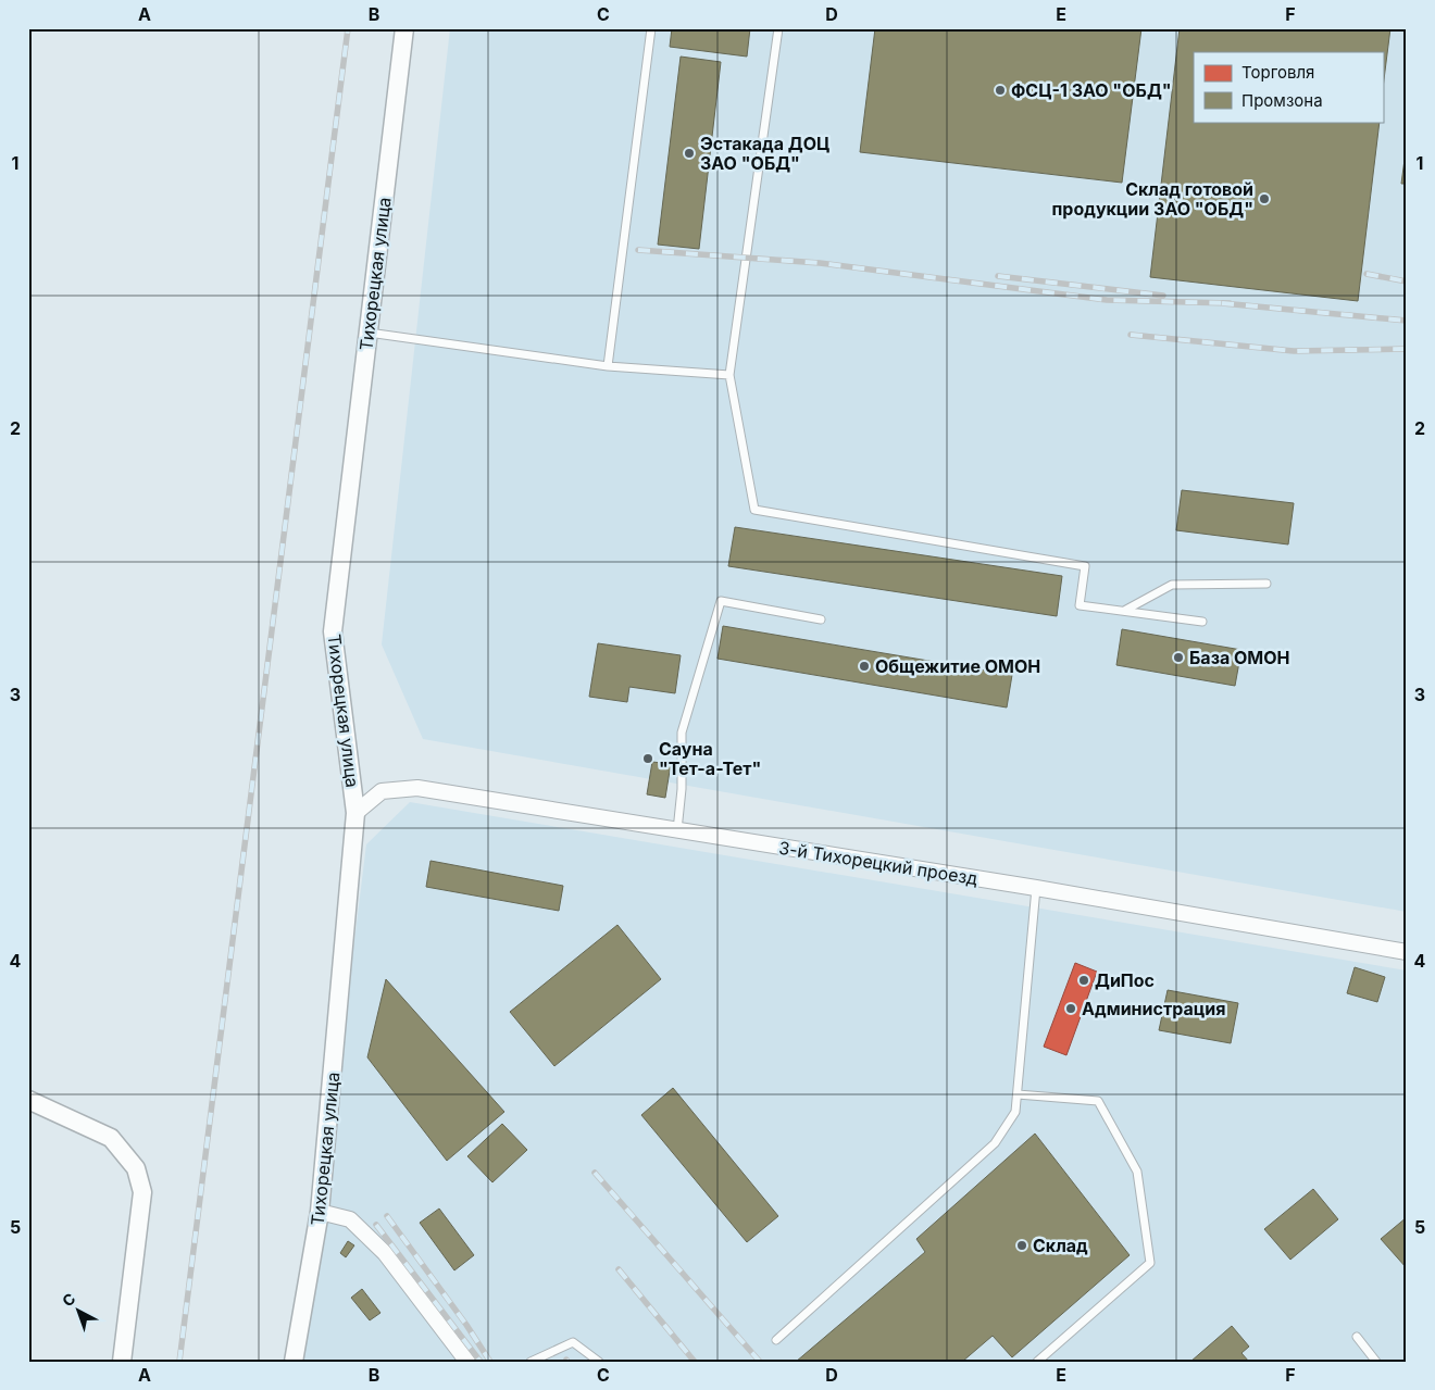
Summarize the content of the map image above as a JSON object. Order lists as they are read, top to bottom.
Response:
{
  "streets": {
    "street": ["Тихорецкая улица", "3-й Тихорецкий проезд"]
  },
  "crossings": [
    ["Тихорецкая улица", "3-й Тихорецкий проезд"]
  ],
  "places": [
    "ФСЦ-1 ЗАО \"ОБД\"",
    "Эстакада ДОЦ ЗАО \"ОБД\"",
    "Склад готовой продукции ЗАО \"ОБД\"",
    "База ОМОН",
    "Общежитие ОМОН",
    "Сауна \"Тет-а-Тет\"",
    "ДиПос",
    "Администрация",
    "Склад"
  ],
  "legend": ["Торговля", "Промзона"],
  "north": "top left",
  "grid": {
    "columns": [
      "A",
      "B",
      "C",
      "D",
      "E",
      "F"
    ],
    "rows": [
      "1",
      "2",
      "3",
      "4",
      "5"
    ]
  }
}
